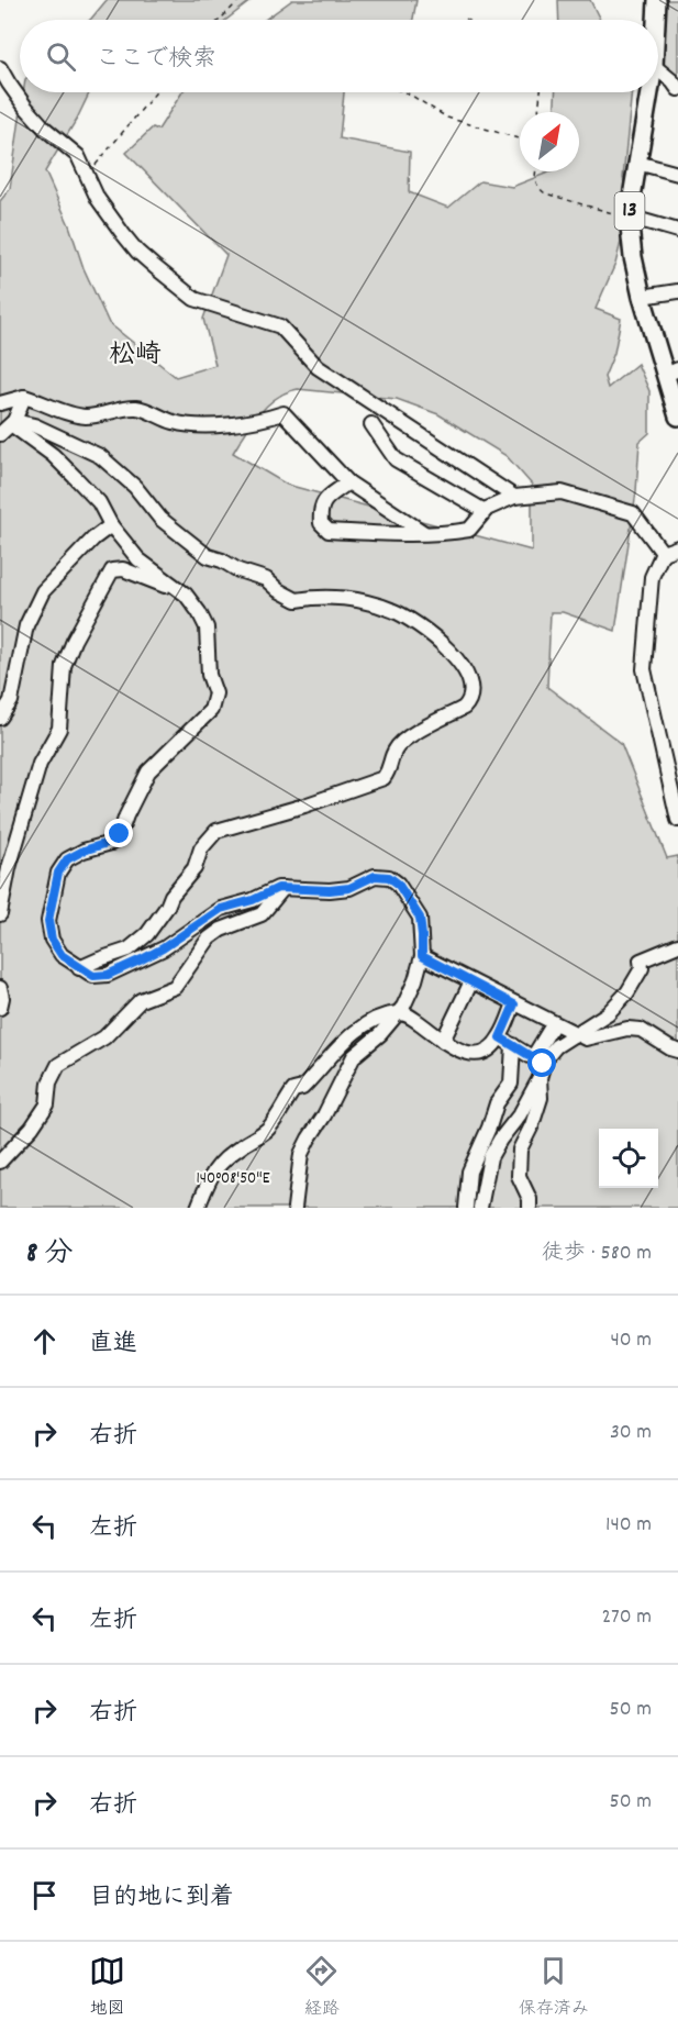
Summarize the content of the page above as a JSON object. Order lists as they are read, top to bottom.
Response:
{
  "streets": {
    "main road": ["13"]
  },
  "districts": ["松崎"],
  "north": "top right",
  "page": {
    "search": "ここで検索",
    "heading": ["8 分", "徒歩 · 580 m"],
    "list": [
      ["直進", "40 m"],
      ["右折", "30 m"],
      ["左折", "140 m"],
      ["左折", "270 m"],
      ["右折", "50 m"],
      ["右折", "50 m"],
      "目的地に到着"
    ],
    "nav": ["地図", "経路", "保存済み"]
  },
  "coordinates": ["140°08'50\"E"]
}
